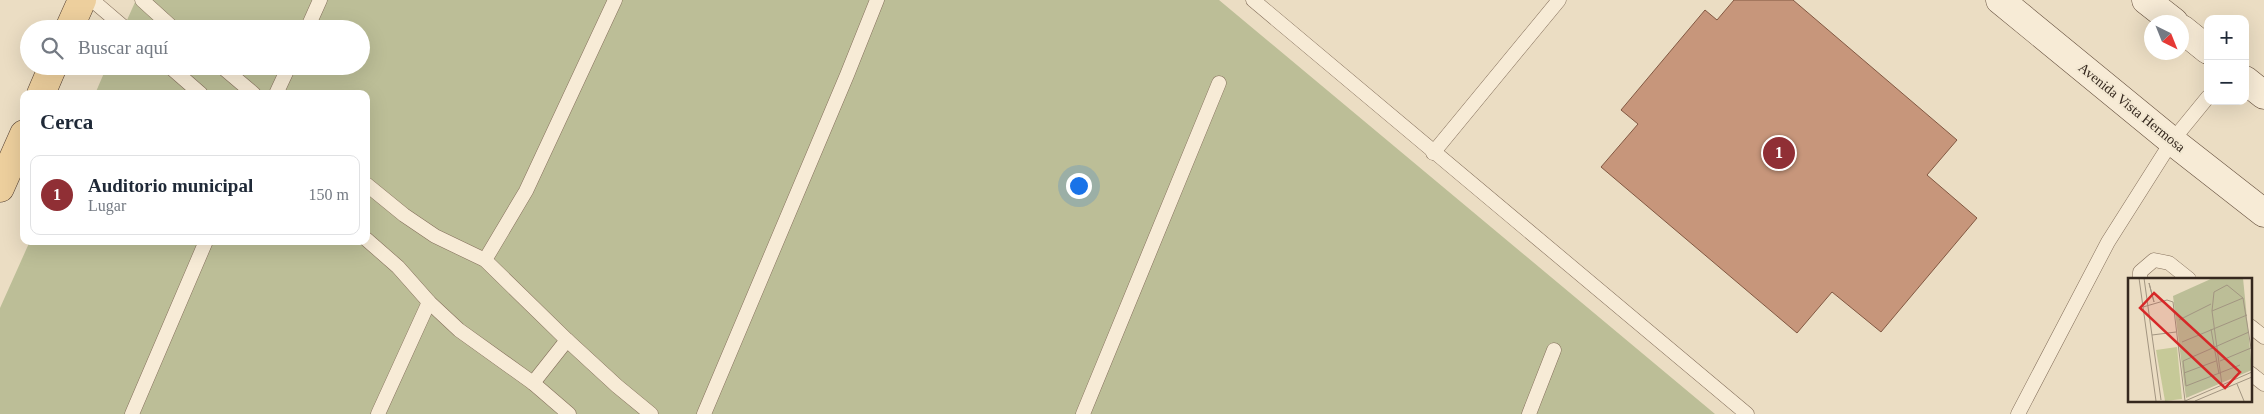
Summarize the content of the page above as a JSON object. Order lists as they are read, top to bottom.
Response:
{
  "streets": {
    "street": ["Avenida Vista Hermosa"]
  },
  "north": "bottom right",
  "page": {
    "map_buttons": ["+", "−"],
    "search": "Buscar aquí",
    "heading": "Cerca",
    "pins": "1",
    "list": [
      {
        "mark": "1",
        "name": "Auditorio municipal",
        "note": "Lugar",
        "value": "150 m"
      }
    ]
  }
}
